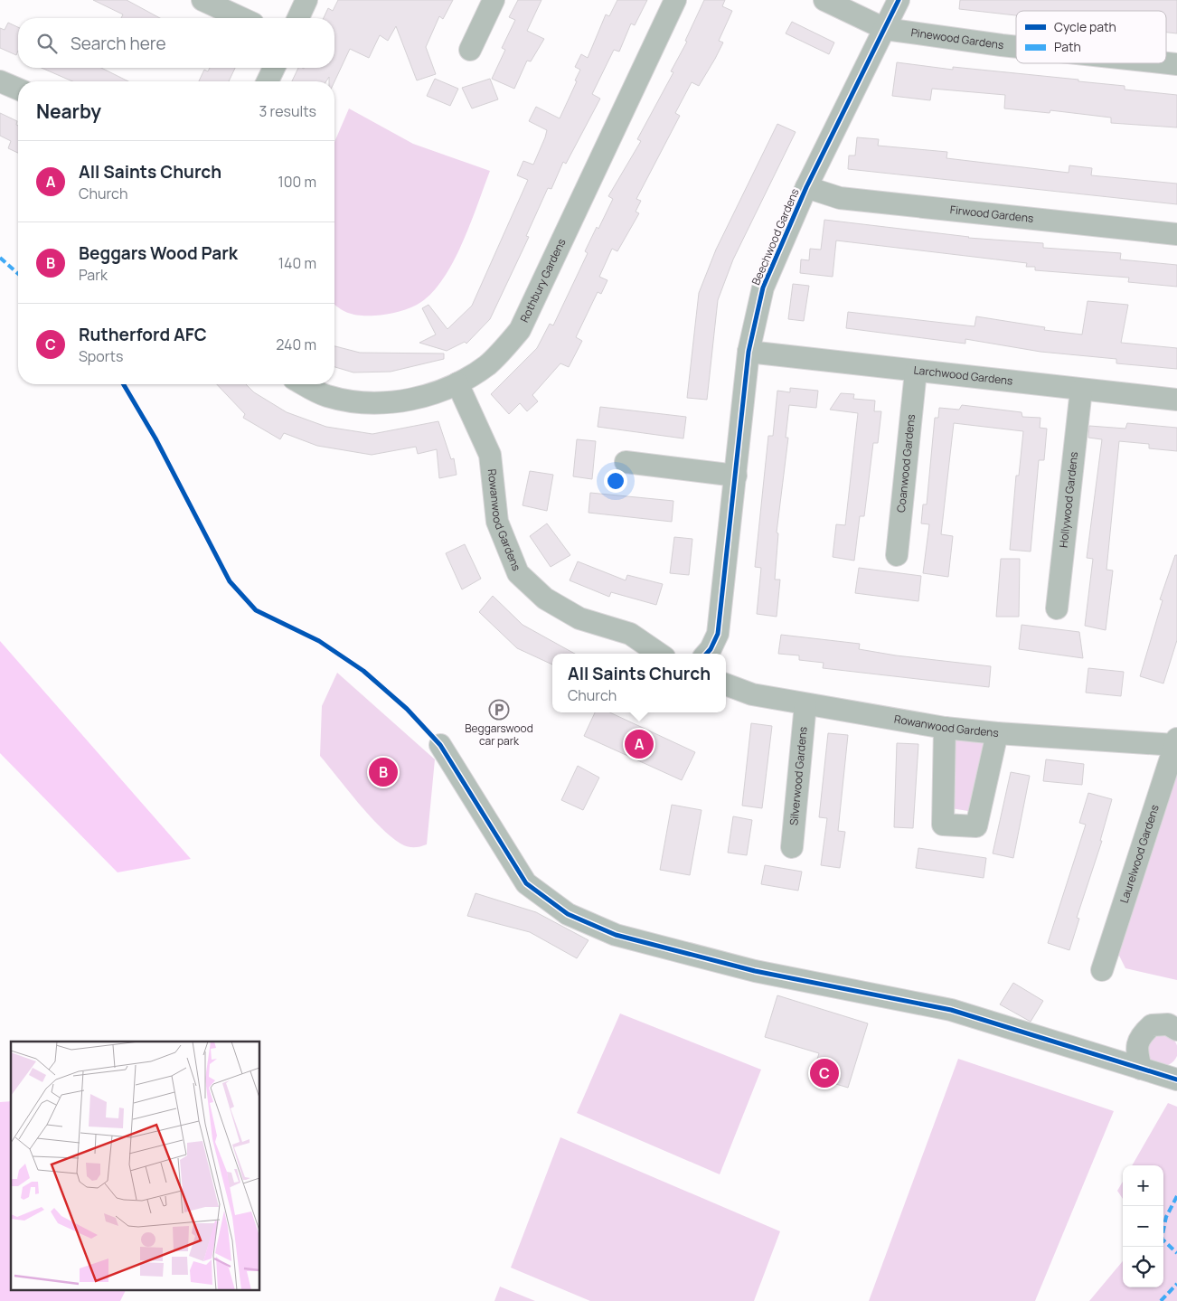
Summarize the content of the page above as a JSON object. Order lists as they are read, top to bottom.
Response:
{
  "streets": {
    "street": [
      "Pinewood Gardens",
      "Firwood Gardens",
      "Beechwood Gardens",
      "Rothbury Gardens",
      "Larchwood Gardens",
      "Coanwood Gardens",
      "Hollywood Gardens",
      "Rowanwood Gardens",
      "Silverwood Gardens",
      "Laurelwood Gardens"
    ]
  },
  "crossings": [
    ["Pinewood Gardens", "Beechwood Gardens"],
    ["Firwood Gardens", "Beechwood Gardens"],
    ["Beechwood Gardens", "Larchwood Gardens"],
    ["Rothbury Gardens", "Rowanwood Gardens"],
    ["Larchwood Gardens", "Coanwood Gardens"],
    ["Larchwood Gardens", "Hollywood Gardens"],
    ["Rowanwood Gardens", "Silverwood Gardens"],
    ["Rowanwood Gardens", "Laurelwood Gardens"]
  ],
  "places": {
    "parking": ["Beggarswood car park"]
  },
  "legend": ["Cycle path", "Path"],
  "page": {
    "search": "Search here",
    "heading": ["Nearby", "3 results"],
    "list": [
      {
        "mark": "A",
        "name": "All Saints Church",
        "note": "Church",
        "value": "100 m"
      },
      {
        "mark": "B",
        "name": "Beggars Wood Park",
        "note": "Park",
        "value": "140 m"
      },
      {
        "mark": "C",
        "name": "Rutherford AFC",
        "note": "Sports",
        "value": "240 m"
      }
    ],
    "popup": ["All Saints Church", "Church"],
    "pins": ["A", "B", "C"],
    "map_buttons": ["+", "−"]
  }
}
